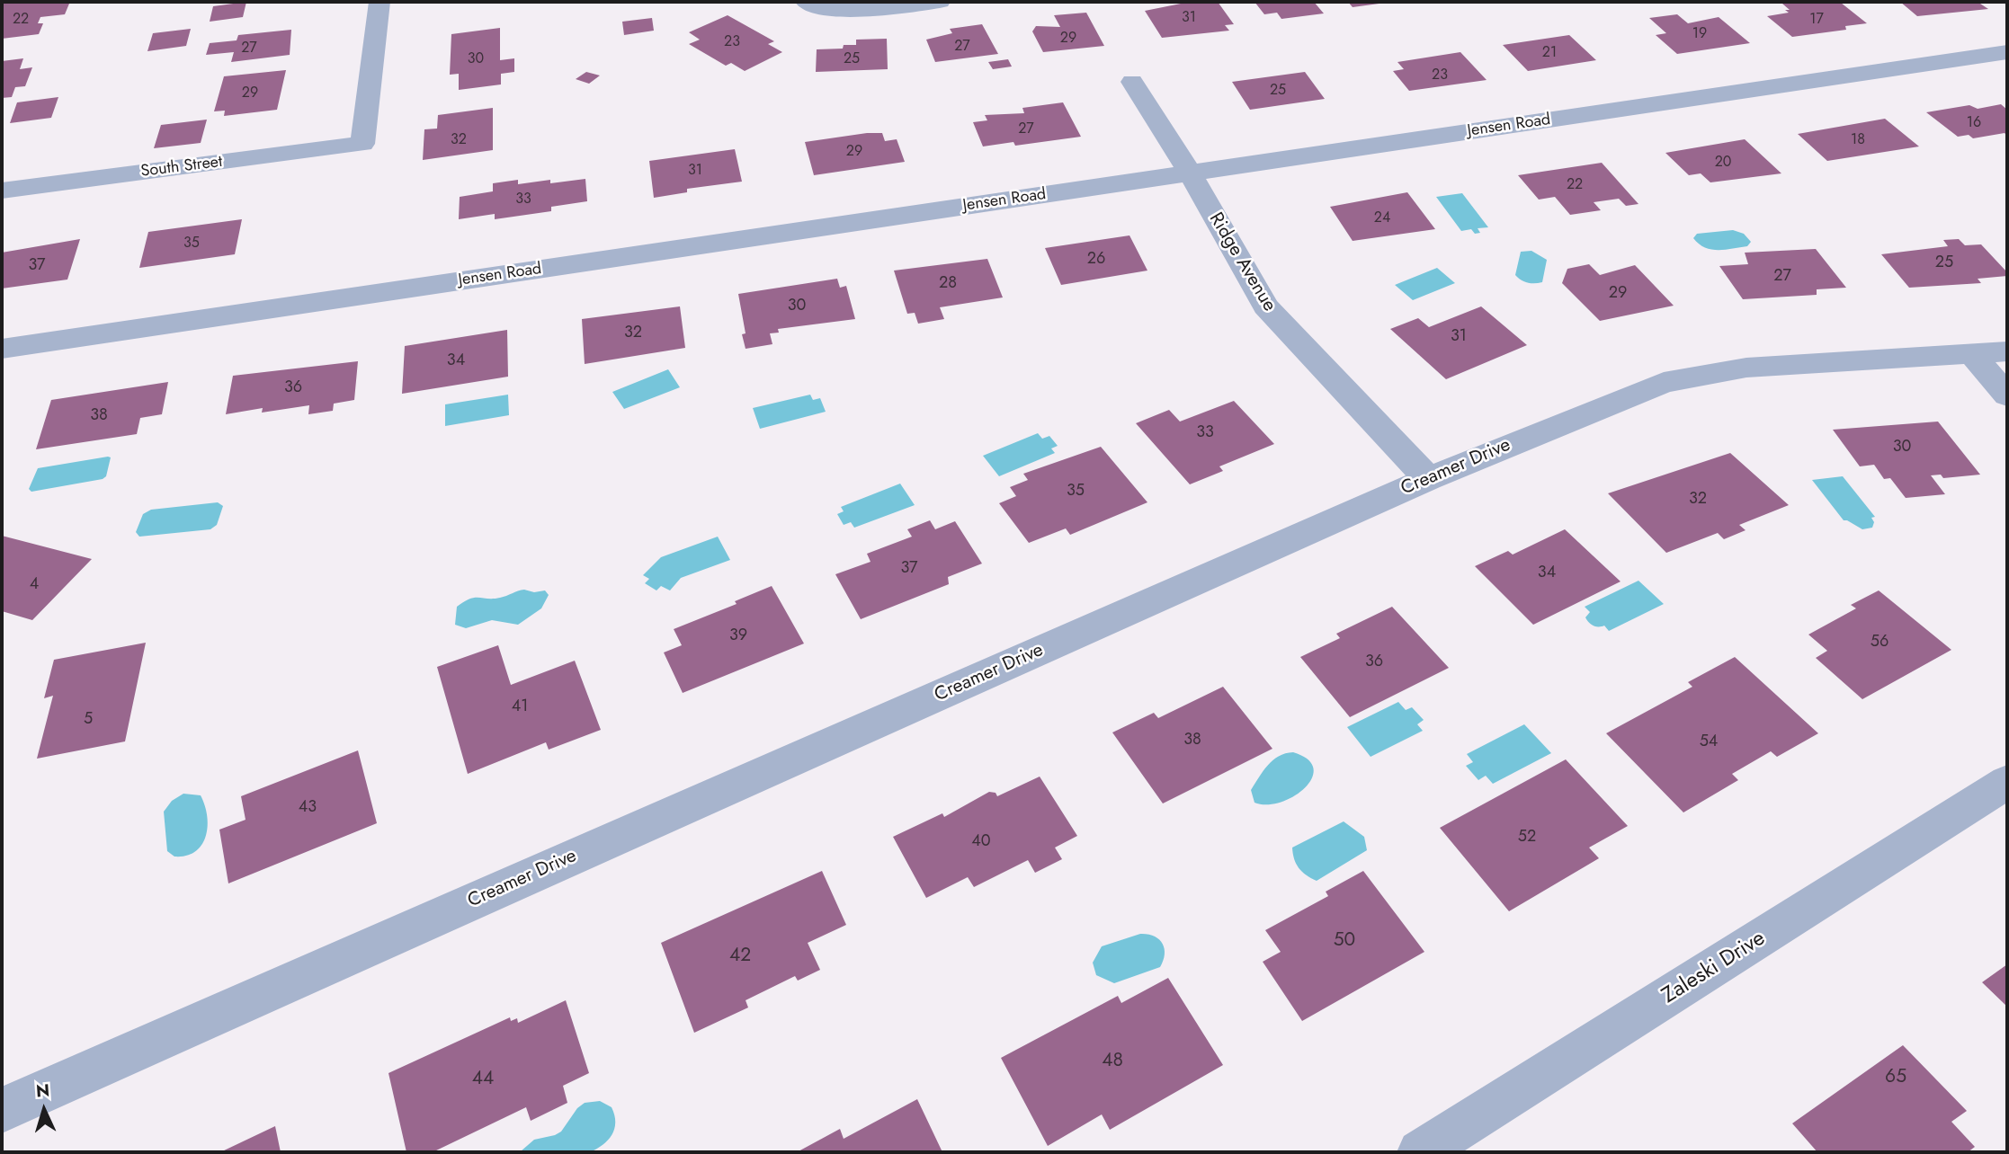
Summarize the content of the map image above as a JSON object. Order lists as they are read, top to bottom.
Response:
{
  "streets": {
    "street": [
      "Jensen Road",
      "South Street",
      "Ridge Avenue",
      "Creamer Drive",
      "Zaleski Drive"
    ]
  },
  "crossings": [
    ["Jensen Road", "Ridge Avenue"],
    ["Ridge Avenue", "Creamer Drive"]
  ],
  "house_numbers": [
    "31",
    "22",
    "17",
    "19",
    "29",
    "23",
    "27",
    "27",
    "21",
    "30",
    "25",
    "23",
    "25",
    "29",
    "16",
    "27",
    "32",
    "18",
    "29",
    "20",
    "31",
    "22",
    "33",
    "24",
    "35",
    "26",
    "25",
    "37",
    "27",
    "28",
    "29",
    "30",
    "32",
    "31",
    "34",
    "36",
    "38",
    "33",
    "30",
    "35",
    "32",
    "37",
    "34",
    "4",
    "39",
    "56",
    "36",
    "41",
    "5",
    "38",
    "54",
    "43",
    "52",
    "40",
    "50",
    "42",
    "48",
    "65",
    "44"
  ],
  "north": "top"
}
